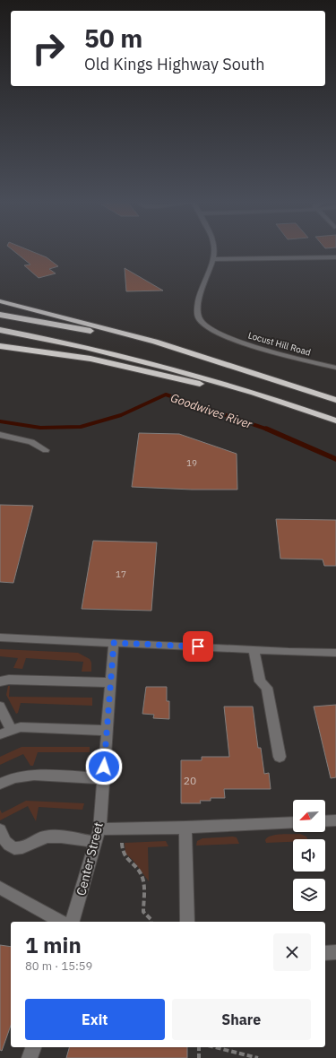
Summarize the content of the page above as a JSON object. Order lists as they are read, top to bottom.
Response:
{
  "streets": {
    "street": ["Locust Hill Road", "Center Street"]
  },
  "water": ["Goodwives River"],
  "house_numbers": ["19", "17", "20"],
  "north": "bottom left",
  "page": {
    "turn": ["50 m", "Old Kings Highway South"],
    "heading": ["1 min", "80 m · 15:59"],
    "buttons": ["Exit", "Share"]
  }
}
